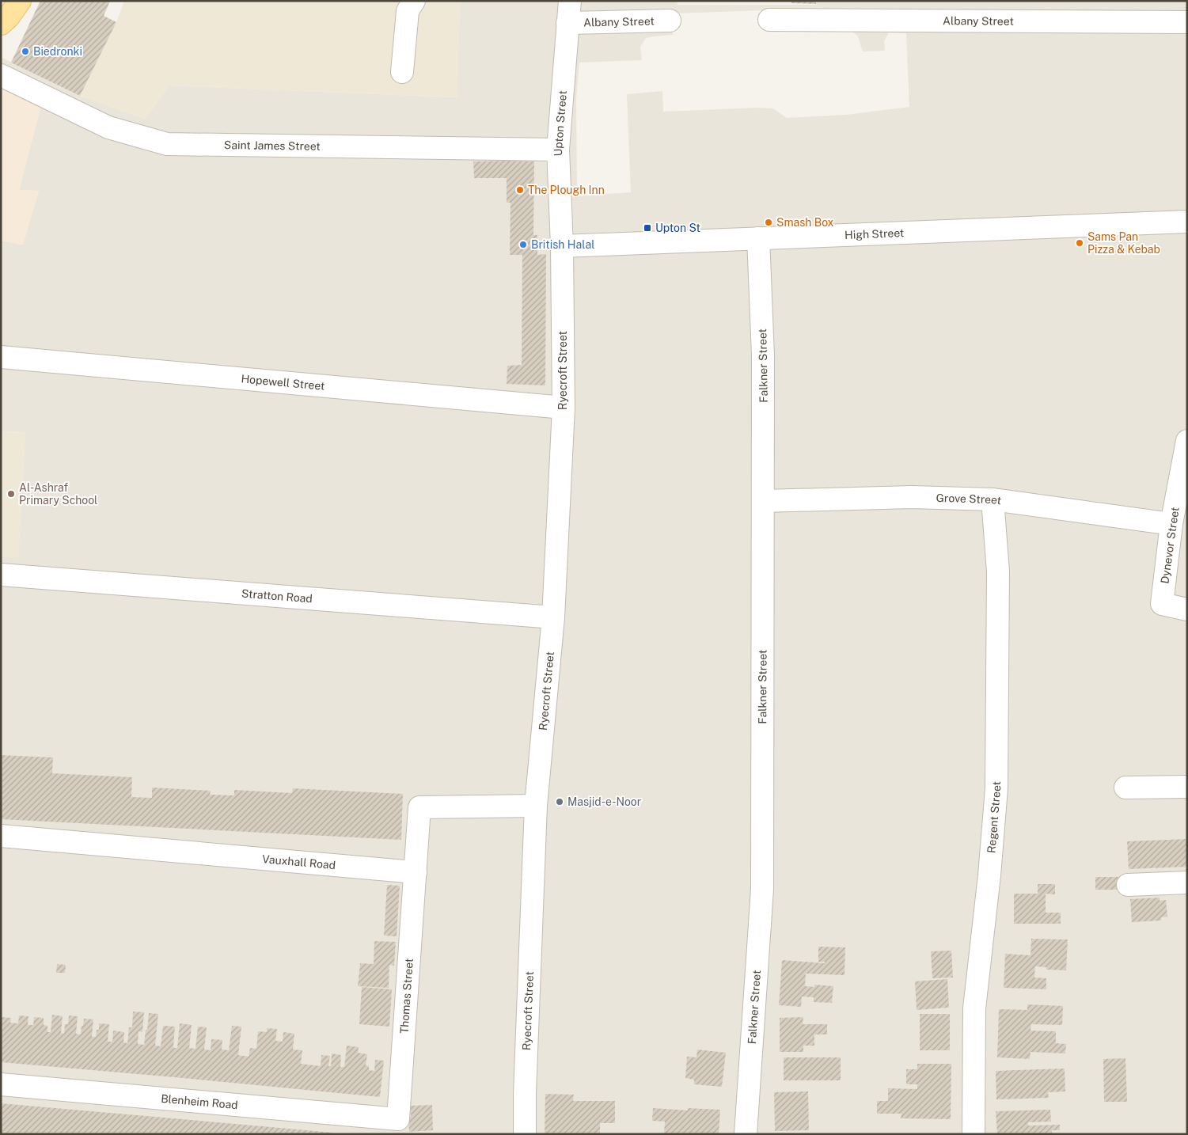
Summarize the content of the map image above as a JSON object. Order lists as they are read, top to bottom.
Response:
{
  "streets": {
    "street": [
      "Albany Street",
      "Upton Street",
      "Saint James Street",
      "High Street",
      "Falkner Street",
      "Ryecroft Street",
      "Hopewell Street",
      "Grove Street",
      "Dynevor Street",
      "Stratton Road",
      "Regent Street",
      "Vauxhall Road",
      "Thomas Street",
      "Blenheim Road"
    ]
  },
  "crossings": [
    ["Albany Street", "Upton Street"],
    ["Upton Street", "Saint James Street"],
    ["Upton Street", "High Street"],
    ["Upton Street", "Ryecroft Street"],
    ["High Street", "Falkner Street"],
    ["High Street", "Ryecroft Street"],
    ["Falkner Street", "Grove Street"],
    ["Ryecroft Street", "Hopewell Street"],
    ["Ryecroft Street", "Stratton Road"],
    ["Grove Street", "Dynevor Street"],
    ["Grove Street", "Regent Street"],
    ["Vauxhall Road", "Thomas Street"],
    ["Thomas Street", "Blenheim Road"]
  ],
  "places": {
    "other": [
      "Biedronki",
      "The Plough Inn",
      "Smash Box",
      "Sams Pan Pizza & Kebab",
      "British Halal",
      "Al-Ashraf Primary School",
      "Masjid-e-Noor"
    ],
    "transit": ["Upton St"]
  }
}
